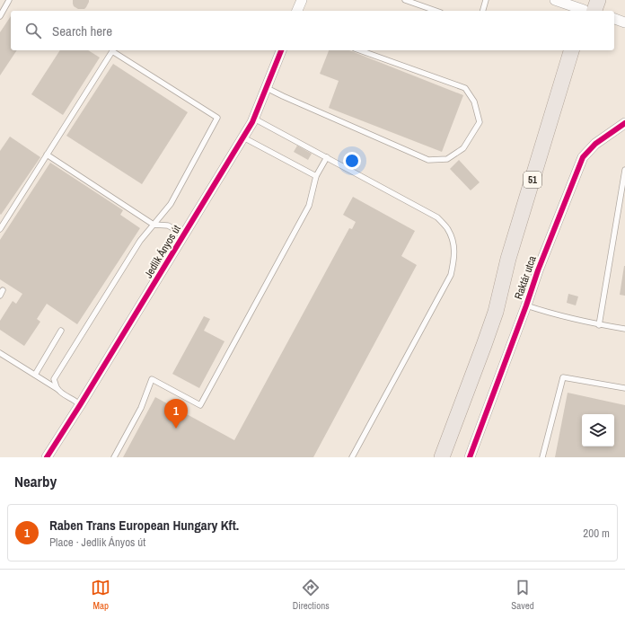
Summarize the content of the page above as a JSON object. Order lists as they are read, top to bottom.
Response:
{
  "streets": {
    "main road": ["51"],
    "street": ["Jedlik Ányos út", "Raktár utca"]
  },
  "page": {
    "search": "Search here",
    "pins": "1",
    "heading": "Nearby",
    "list": [
      {
        "mark": "1",
        "name": "Raben Trans European Hungary Kft.",
        "note": "Place · Jedlik Ányos út",
        "value": "200 m"
      }
    ],
    "nav": ["Map", "Directions", "Saved"]
  }
}
